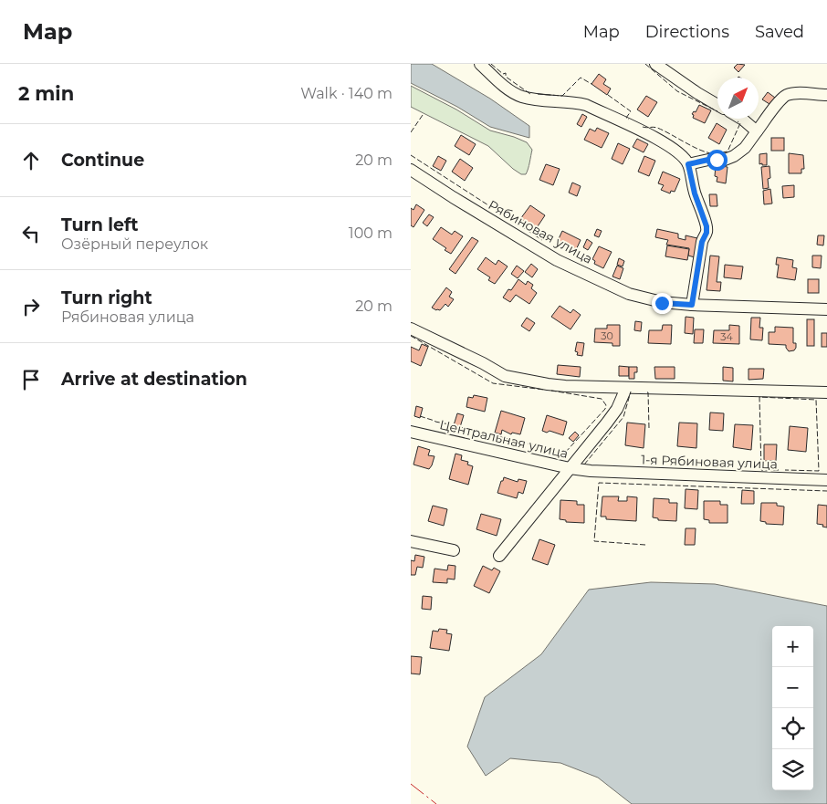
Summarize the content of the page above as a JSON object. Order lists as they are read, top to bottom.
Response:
{
  "streets": {
    "street": ["Рябиновая улица", "Центральная улица", "1-я Рябиновая улица"]
  },
  "crossings": [
    ["Центральная улица", "1-я Рябиновая улица"]
  ],
  "house_numbers": ["30", "34"],
  "north": "top right",
  "page": {
    "header": "Map",
    "nav": ["Map", "Directions", "Saved"],
    "heading": ["2 min", "Walk · 140 m"],
    "list": [
      ["Continue", "20 m"],
      ["Turn left", "Озёрный переулок", "100 m"],
      ["Turn right", "Рябиновая улица", "20 m"],
      "Arrive at destination"
    ],
    "map_buttons": ["+", "−"]
  }
}
